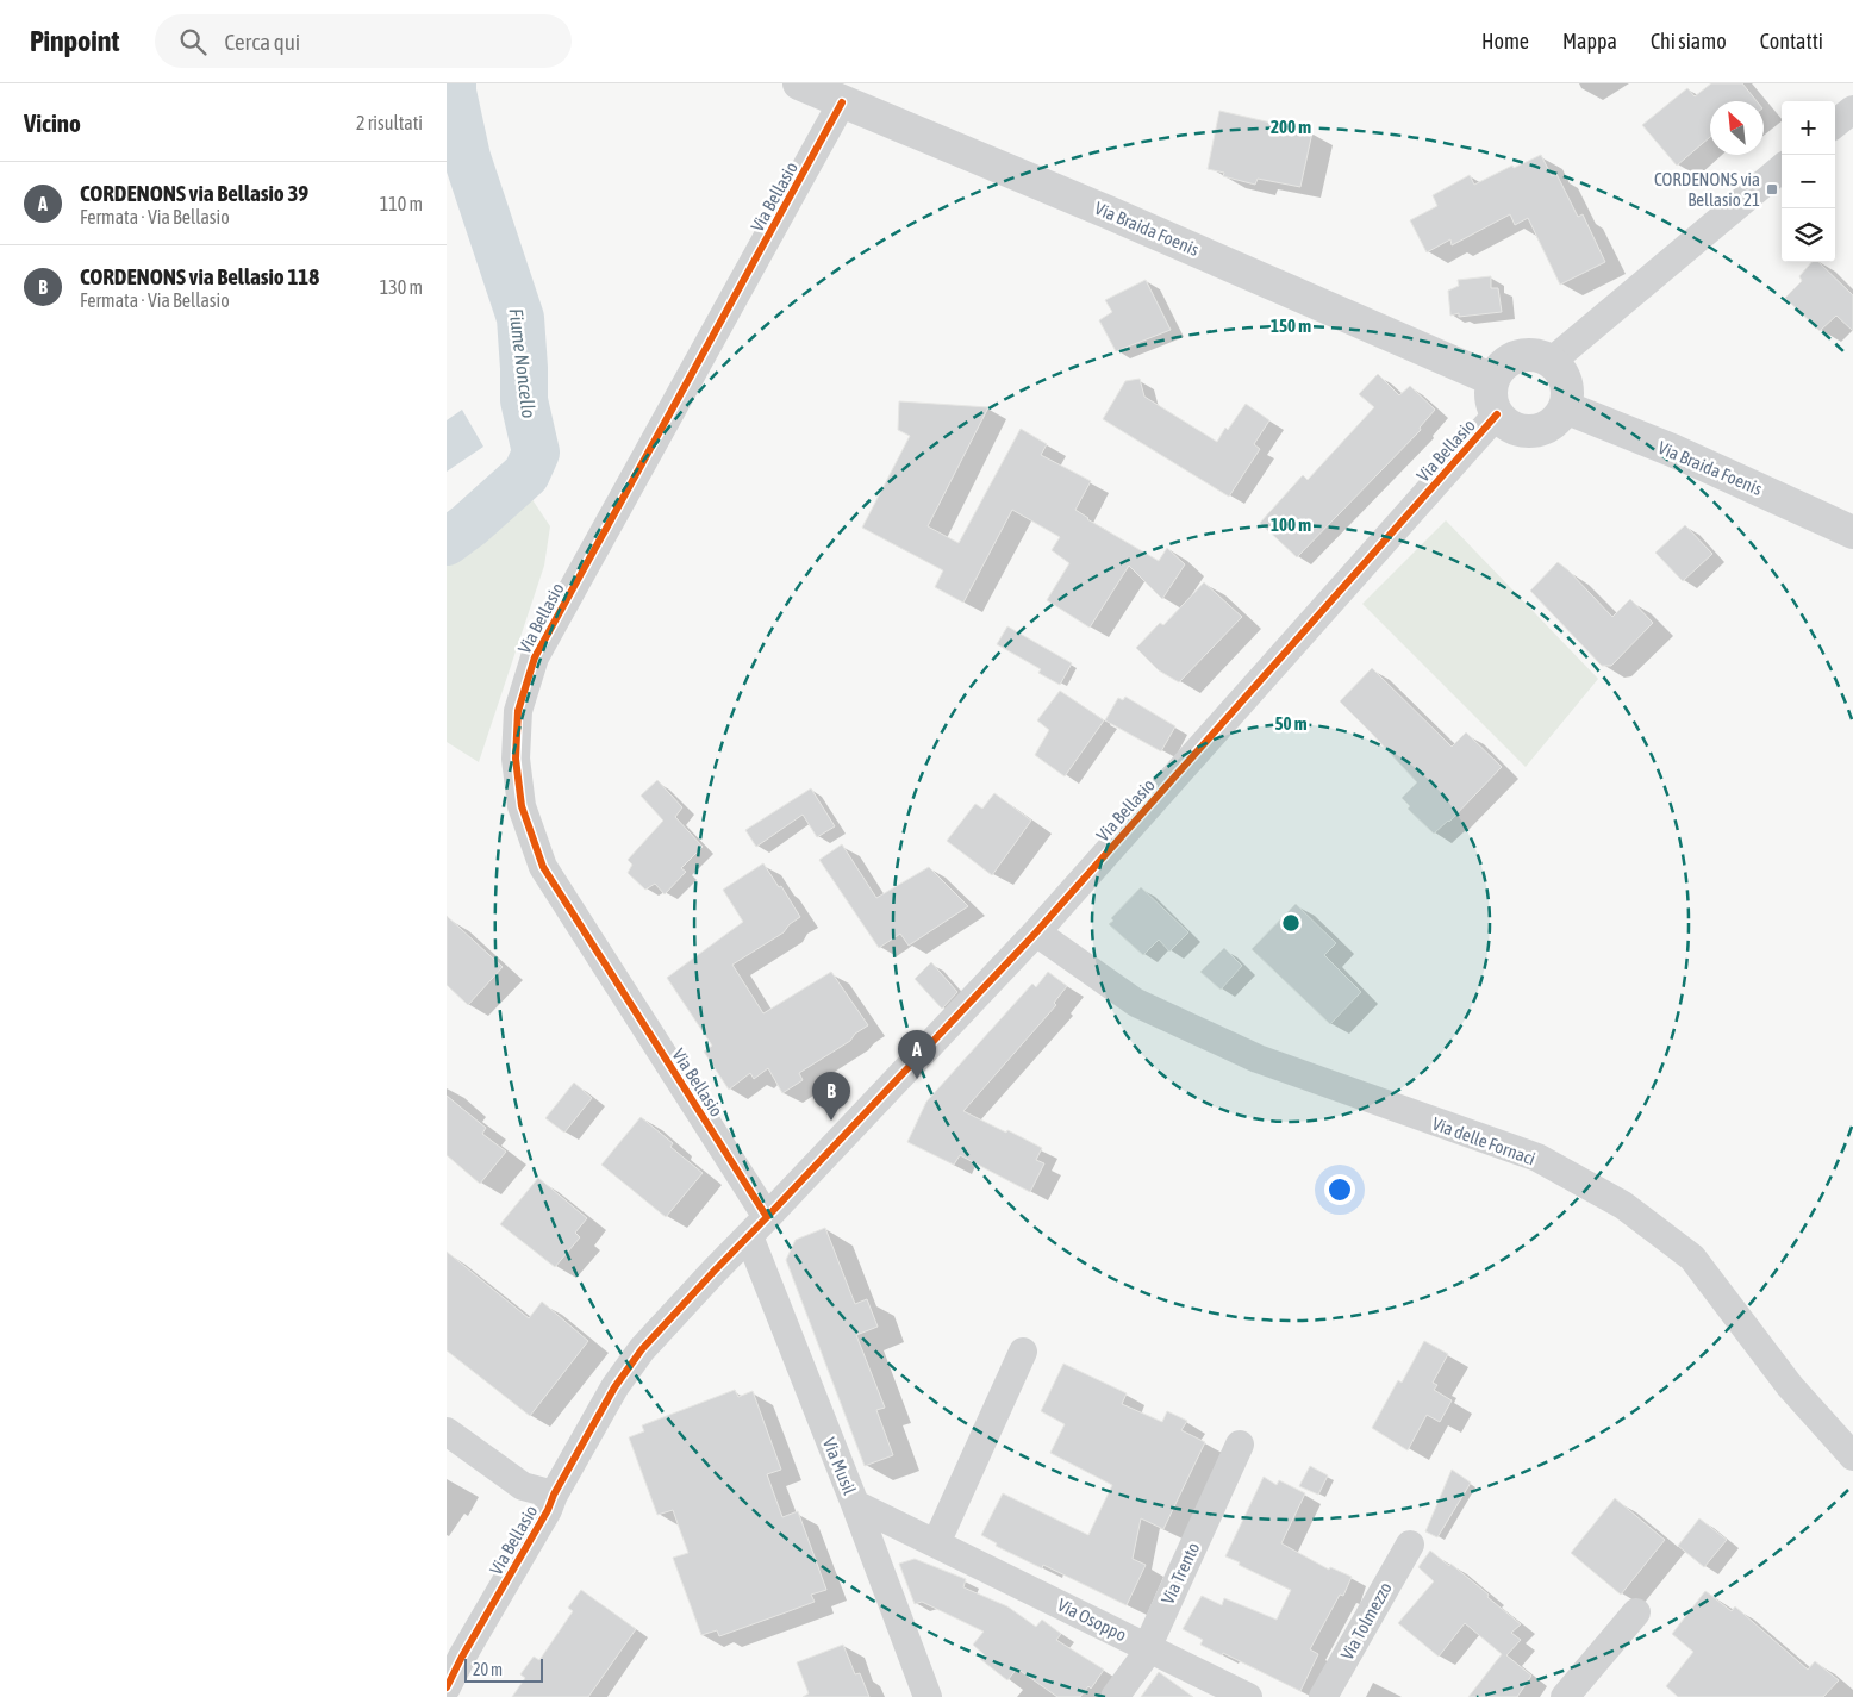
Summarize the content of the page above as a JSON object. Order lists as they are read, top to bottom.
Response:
{
  "streets": {
    "street": [
      "Via Bellasio",
      "Via Braida Foenis",
      "Via delle Fornaci",
      "Via Musil",
      "Via Trento",
      "Via Osoppo",
      "Via Tolmezzo"
    ]
  },
  "crossings": [
    ["Via Bellasio", "Via Braida Foenis"],
    ["Via Bellasio", "Via delle Fornaci"],
    ["Via Bellasio", "Via Musil"],
    ["Via Musil", "Via Osoppo"],
    ["Via Trento", "Via Osoppo"]
  ],
  "water": ["Fiume Noncello"],
  "places": {
    "transit": ["CORDENONS via Bellasio 21"]
  },
  "scale_bar": "20 m",
  "north": "top left",
  "page": {
    "header": "Pinpoint",
    "search": "Cerca qui",
    "nav": [
      "Home",
      "Mappa",
      "Chi siamo",
      "Contatti"
    ],
    "heading": ["Vicino", "2 risultati"],
    "map_buttons": ["+", "−"],
    "list": [
      {
        "mark": "A",
        "name": "CORDENONS via Bellasio 39",
        "note": "Fermata · Via Bellasio",
        "value": "110 m"
      },
      {
        "mark": "B",
        "name": "CORDENONS via Bellasio 118",
        "note": "Fermata · Via Bellasio",
        "value": "130 m"
      }
    ],
    "pins": ["A", "B"],
    "scale": "20 m"
  },
  "rings": [
    "200 m",
    "150 m",
    "100 m",
    "50 m"
  ]
}
